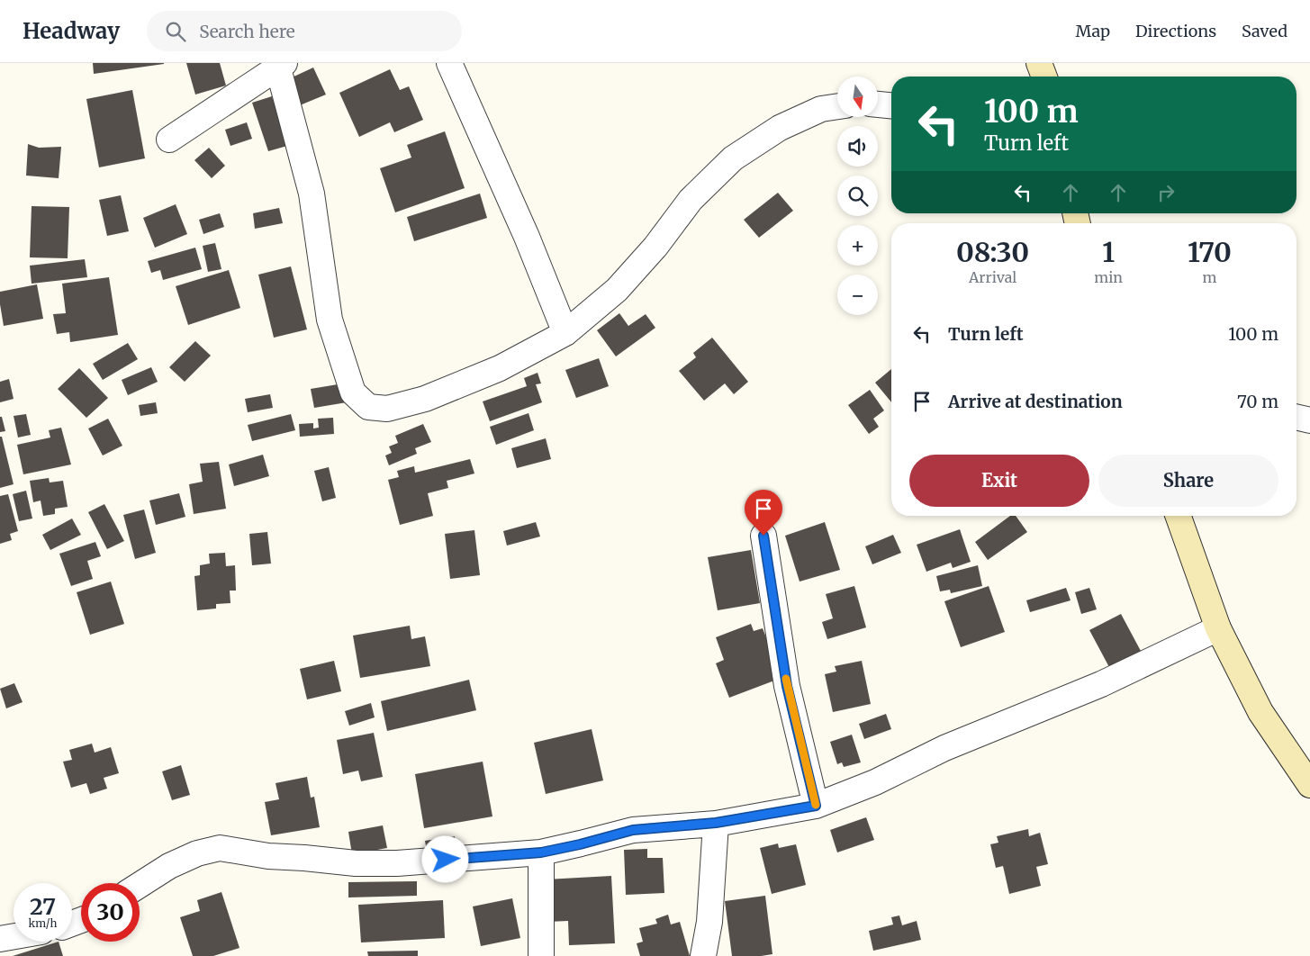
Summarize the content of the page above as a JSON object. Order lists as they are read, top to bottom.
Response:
{
  "north": "bottom",
  "page": {
    "header": "Headway",
    "search": "Search here",
    "nav": ["Map", "Directions", "Saved"],
    "map_buttons": ["+", "−"],
    "turn": ["100 m", "Turn left"],
    "eta": [
      "08:30",
      "Arrival",
      "1",
      "min",
      "170",
      "m"
    ],
    "list": [
      {
        "name": "Turn left",
        "value": "100 m"
      },
      {
        "name": "Arrive at destination",
        "value": "70 m"
      }
    ],
    "buttons": ["Exit", "Share"],
    "speed": "27 km/h",
    "limit": "30"
  }
}
